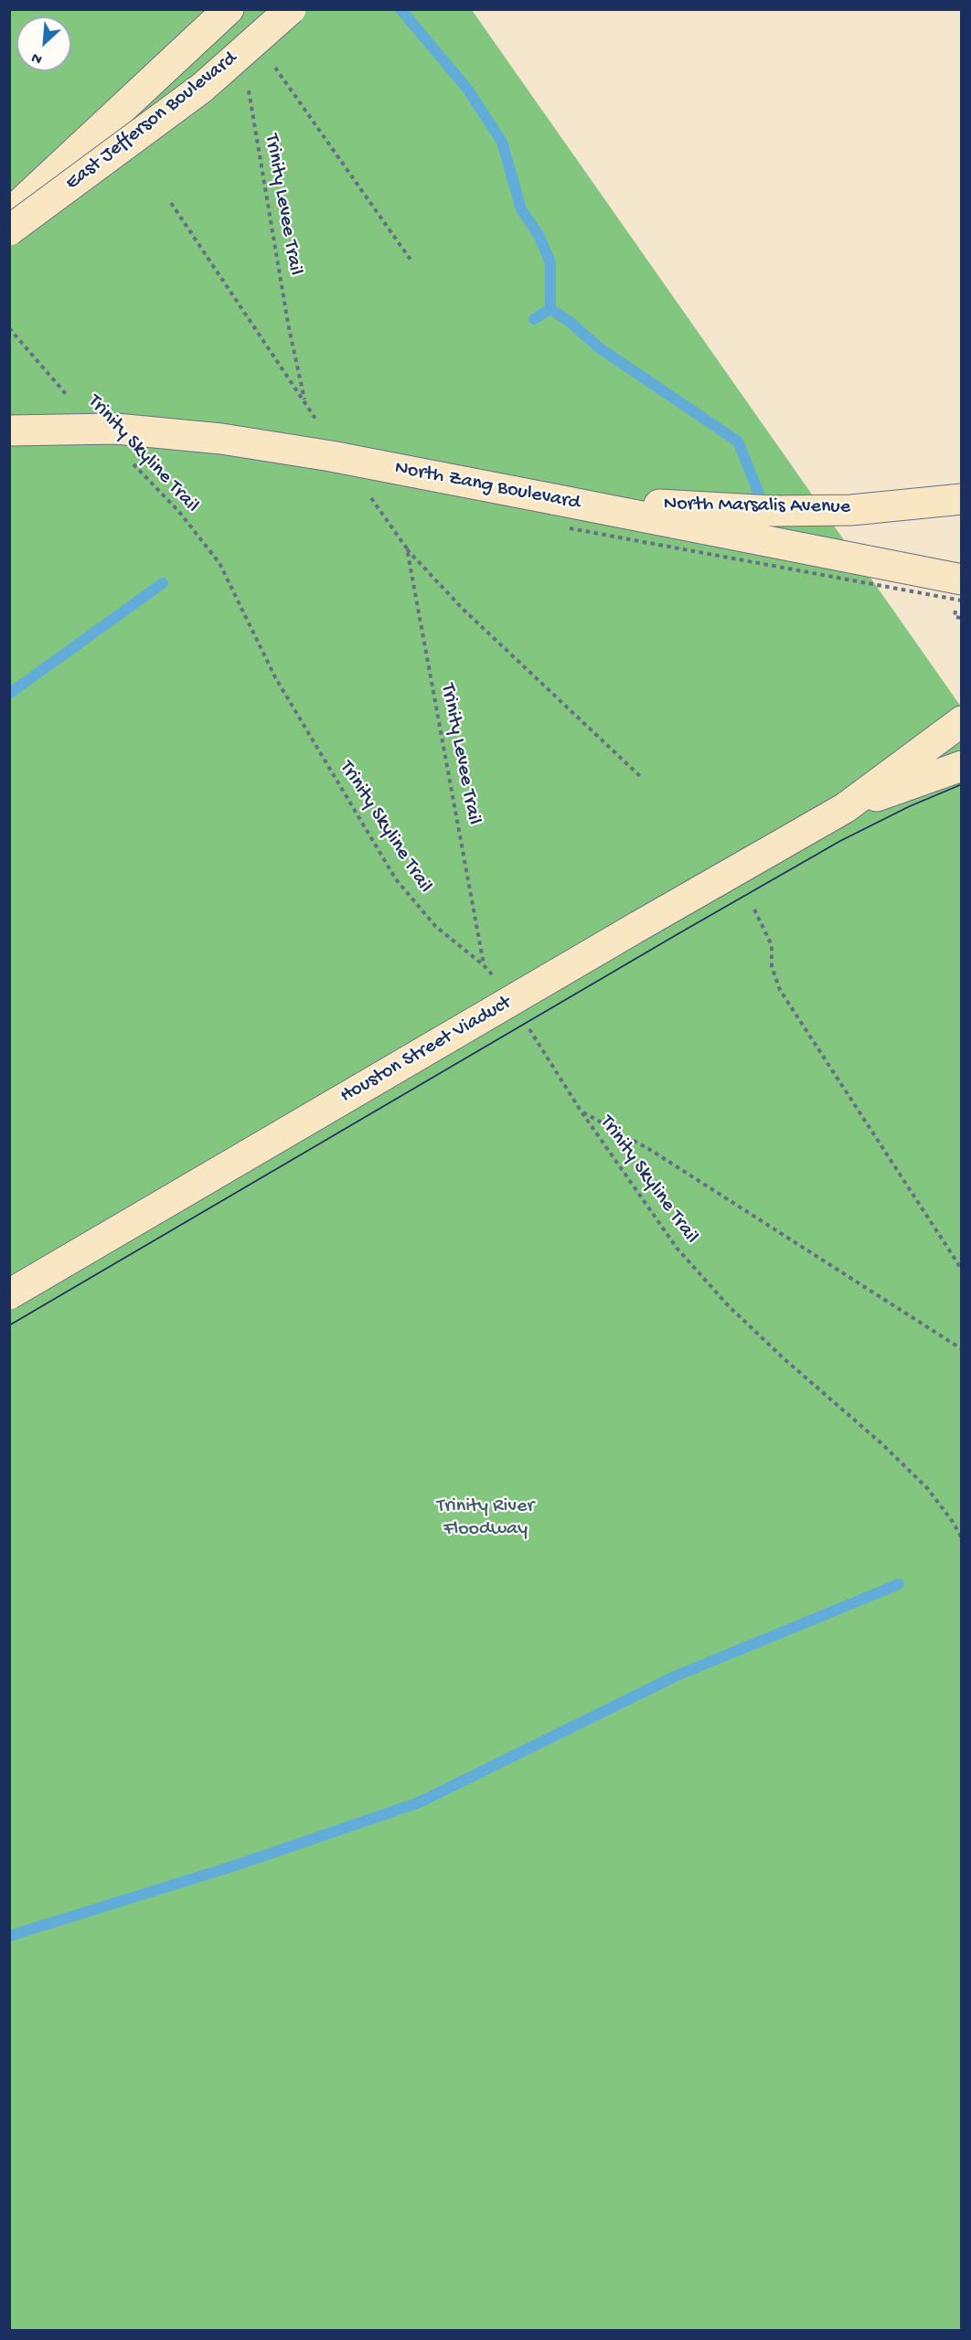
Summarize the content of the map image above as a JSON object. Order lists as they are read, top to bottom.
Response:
{
  "streets": {
    "main road": [
      "East Jefferson Boulevard",
      "North Zang Boulevard",
      "North Marsalis Avenue",
      "Houston Street Viaduct"
    ],
    "path": ["Trinity Levee Trail", "Trinity Skyline Trail"]
  },
  "crossings": [
    ["Trinity Levee Trail", "Trinity Skyline Trail"],
    ["North Zang Boulevard", "North Marsalis Avenue"]
  ],
  "parks": ["Trinity River Floodway"],
  "north": "bottom left"
}
